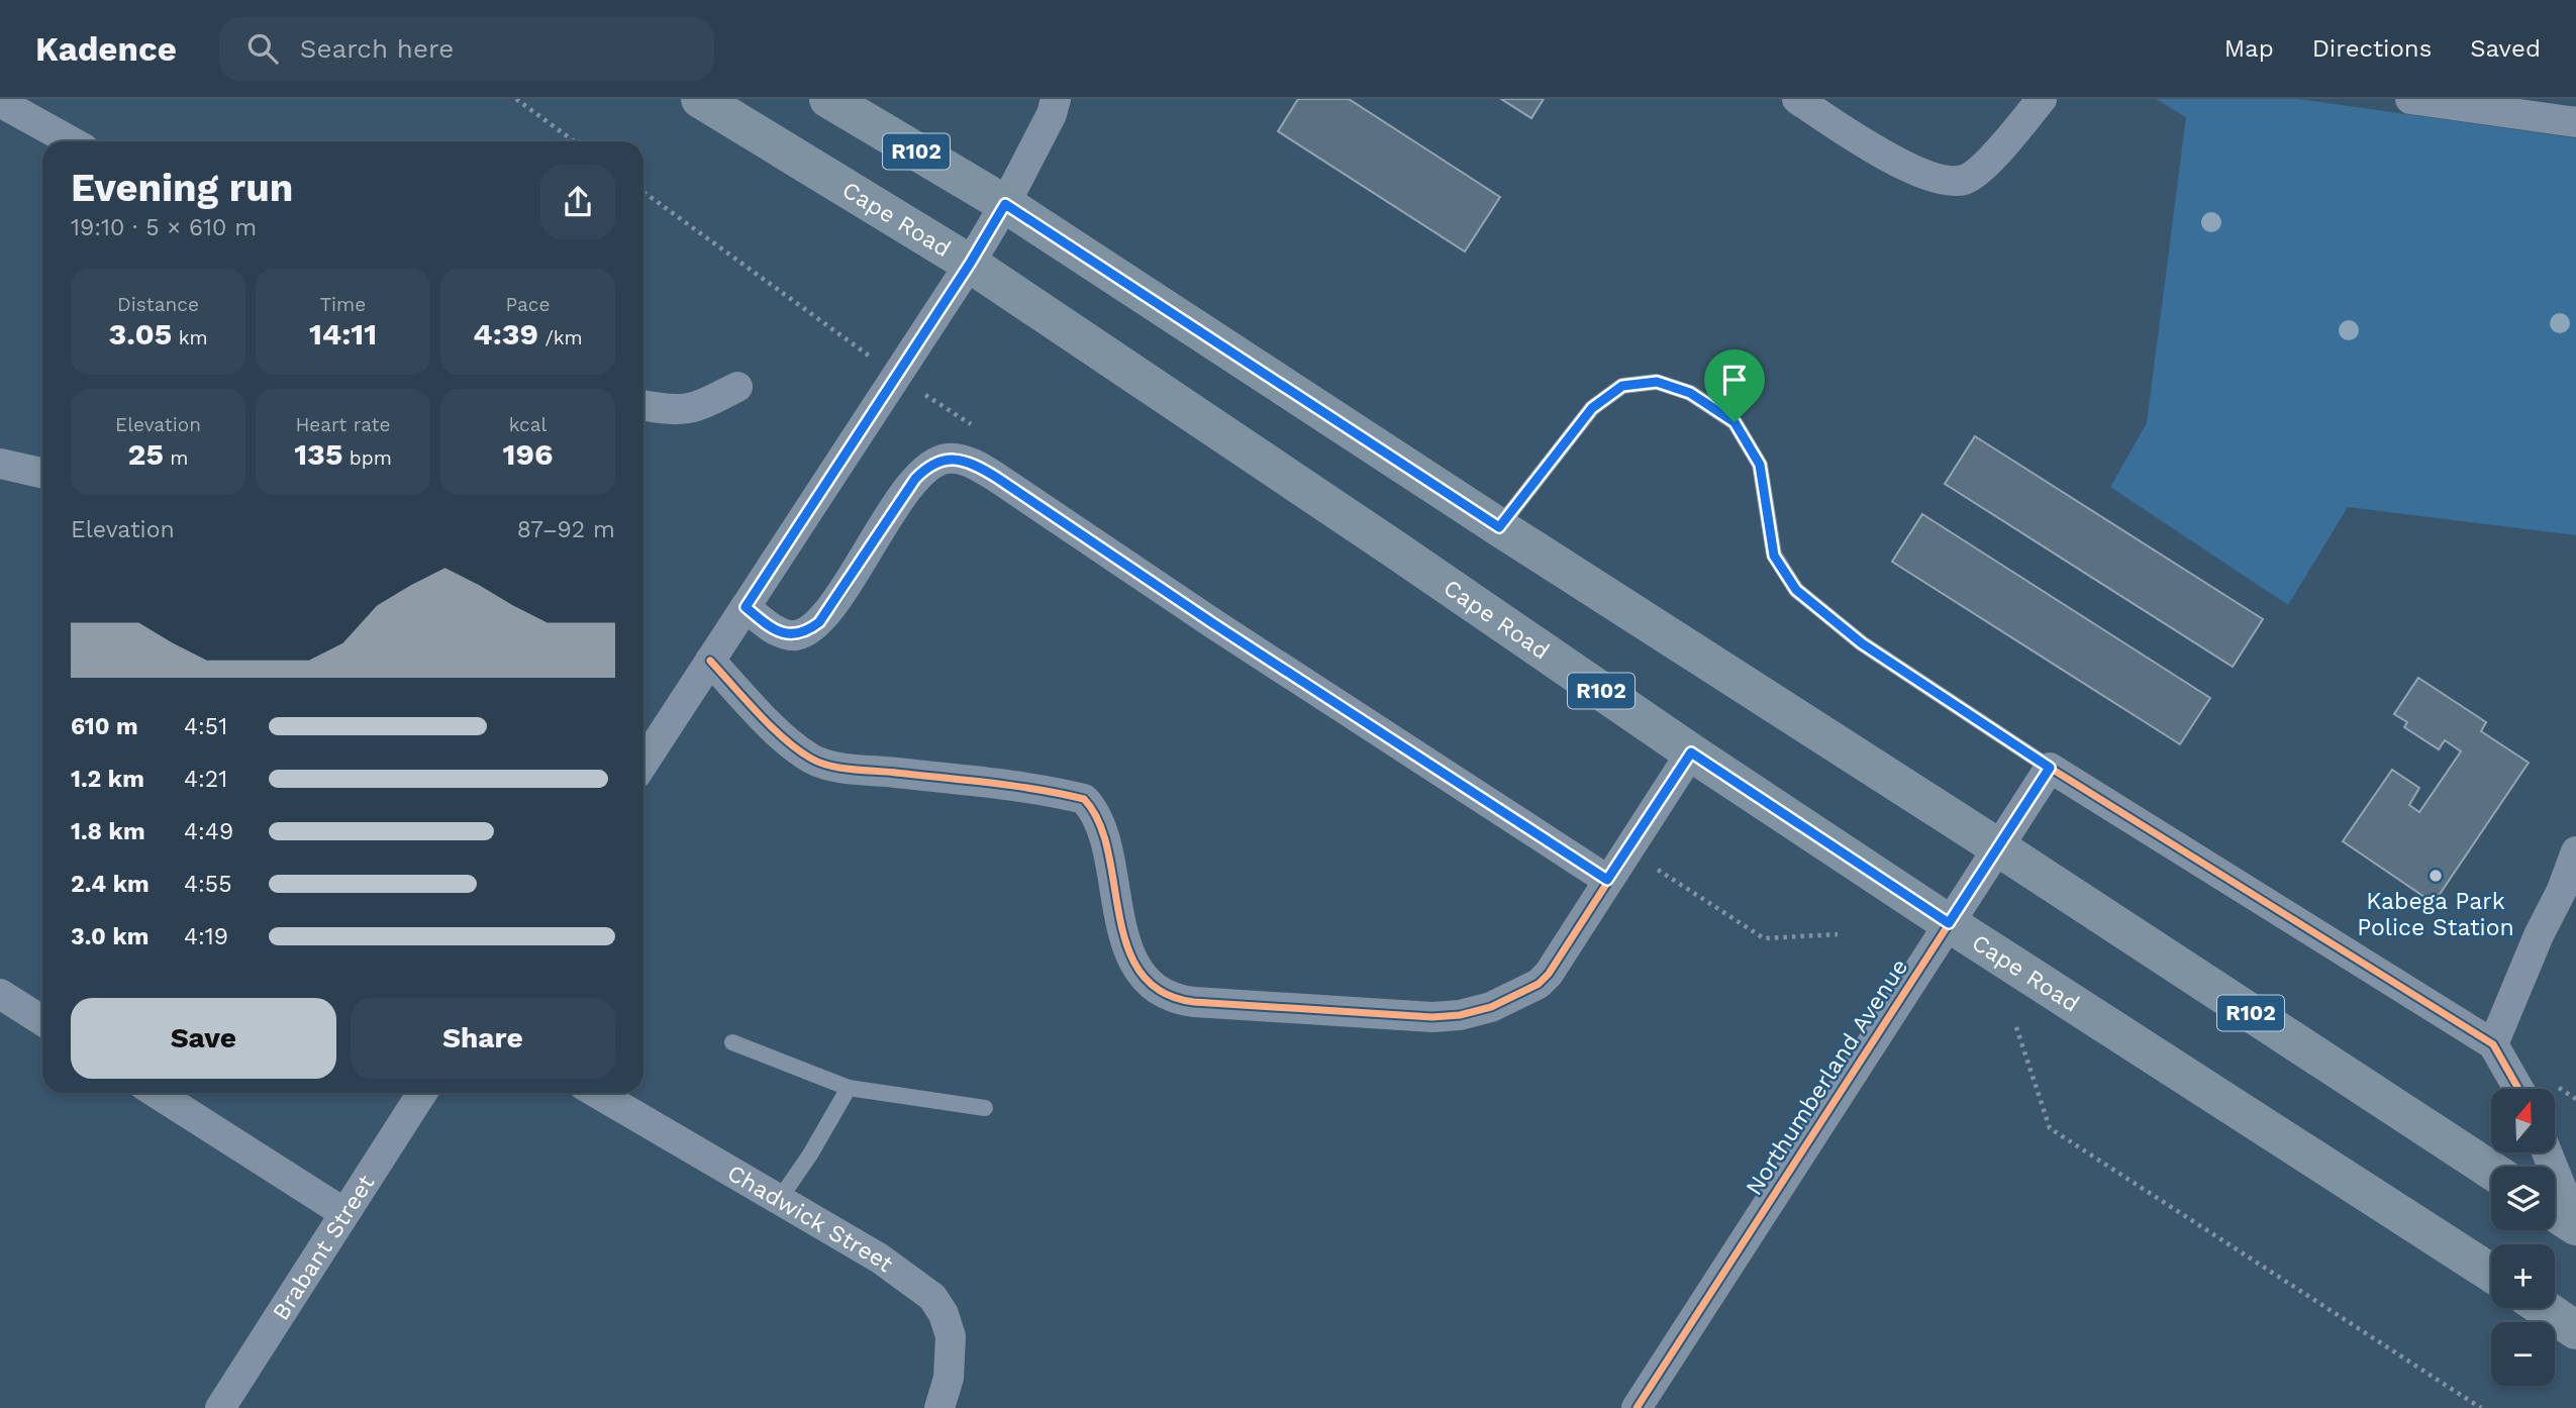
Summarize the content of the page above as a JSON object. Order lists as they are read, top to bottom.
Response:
{
  "streets": {
    "main road": ["R102", "Cape Road"],
    "street": ["Northumberland Avenue", "Chadwick Street", "Brabant Street"]
  },
  "crossings": [
    ["R102", "Northumberland Avenue"],
    ["Cape Road", "Northumberland Avenue"]
  ],
  "places": ["Kabega Park Police Station"],
  "north": "top",
  "page": {
    "header": "Kadence",
    "search": "Search here",
    "nav": ["Map", "Directions", "Saved"],
    "heading": ["Evening run", "19:10 · 5 × 610 m"],
    "stats": [
      ["Distance", "3.05 km"],
      ["Time", "14:11"],
      ["Pace", "4:39 /km"],
      ["Elevation", "25 m"],
      ["Heart rate", "135 bpm"],
      ["kcal", "196"]
    ],
    "chart": ["Elevation", "87–92 m"],
    "list": [
      {
        "name": "610 m",
        "note": "4:51"
      },
      {
        "name": "1.2 km",
        "note": "4:21"
      },
      {
        "name": "1.8 km",
        "note": "4:49"
      },
      {
        "name": "2.4 km",
        "note": "4:55"
      },
      {
        "name": "3.0 km",
        "note": "4:19"
      }
    ],
    "buttons": ["Save", "Share"],
    "map_buttons": ["+", "−"]
  }
}
